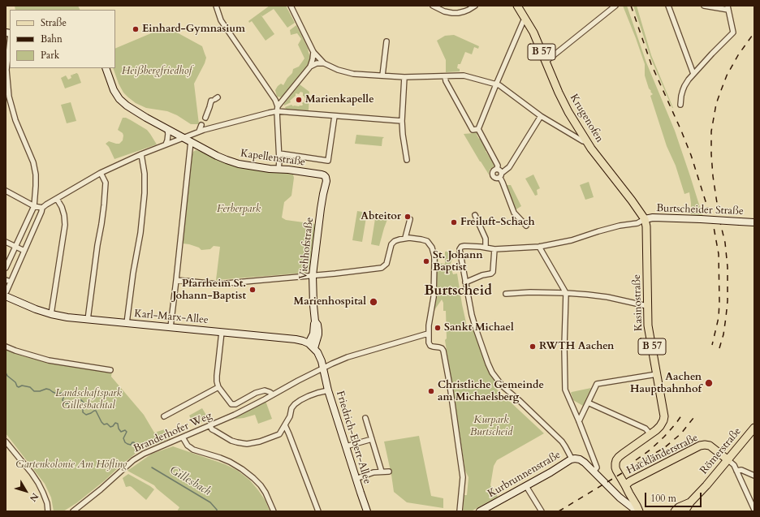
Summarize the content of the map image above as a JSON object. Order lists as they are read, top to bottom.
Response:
{
  "streets": {
    "main road": [
      "B 57",
      "Krugenofen",
      "Kapellenstraße",
      "Burtscheider Straße",
      "Viehhofstraße",
      "Kasinostraße",
      "Karl-Marx-Allee",
      "Friedrich-Ebert-Allee",
      "Römerstraße",
      "Hackländerstraße",
      "Kurbrunnenstraße"
    ],
    "street": ["Branderhofer Weg"]
  },
  "crossings": [
    ["B 57", "Krugenofen"],
    ["Krugenofen", "Burtscheider Straße"],
    ["Krugenofen", "Kasinostraße"],
    ["Kapellenstraße", "Viehhofstraße"],
    ["Burtscheider Straße", "Kasinostraße"],
    ["Viehhofstraße", "Karl-Marx-Allee"],
    ["Kasinostraße", "Hackländerstraße"],
    ["Kasinostraße", "Kurbrunnenstraße"],
    ["Branderhofer Weg", "Friedrich-Ebert-Allee"],
    ["Römerstraße", "Hackländerstraße"]
  ],
  "districts": ["Burtscheid"],
  "water": ["Gillesbach"],
  "parks": [
    "Heißbergfriedhof",
    "Ferberpark",
    "Landschaftspark Gillesbachtal",
    "Kurpark Burtscheid",
    "Gartenkolonie Am Höfling"
  ],
  "places": [
    "Einhard-Gymnasium",
    "Marienkapelle",
    "Abteitor",
    "Freiluft-Schach",
    "St. Johann Baptist",
    "Pfarrheim St. Johann-Baptist",
    "Marienhospital",
    "Sankt Michael",
    "RWTH Aachen",
    "Aachen Hauptbahnhof",
    "Christliche Gemeinde am Michaelsberg"
  ],
  "legend": ["Straße", "Bahn", "Park"],
  "scale_bar": "100 m",
  "north": "bottom right"
}
